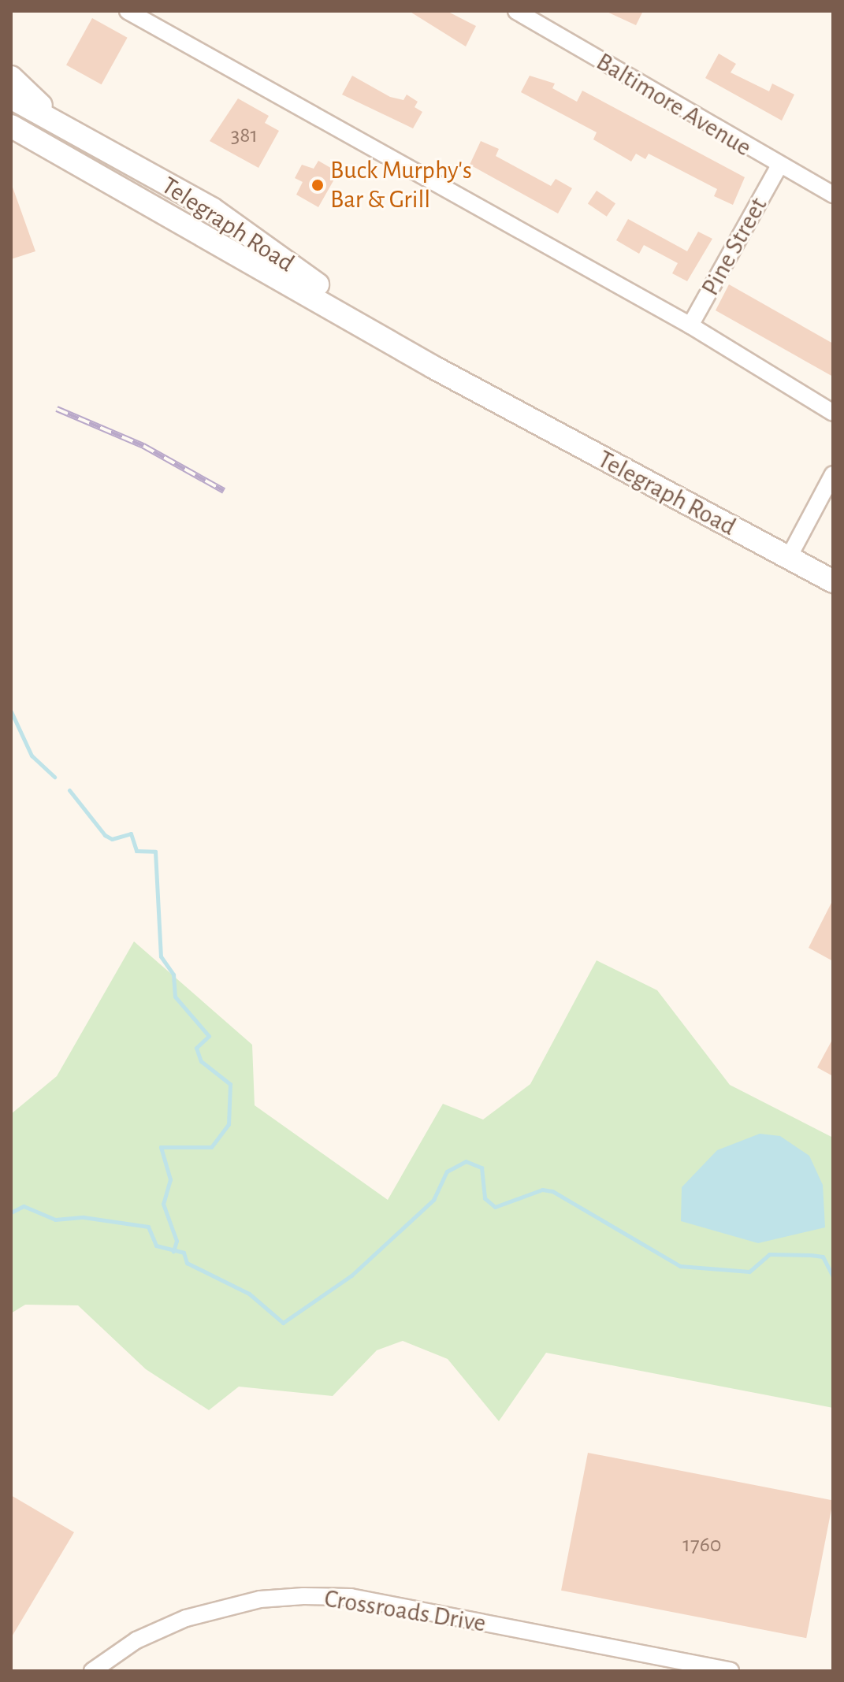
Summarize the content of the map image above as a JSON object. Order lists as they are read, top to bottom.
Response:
{
  "streets": {
    "main road": ["Telegraph Road"],
    "street": ["Baltimore Avenue", "Pine Street", "Crossroads Drive"]
  },
  "crossings": [
    ["Baltimore Avenue", "Pine Street"]
  ],
  "places": ["Buck Murphy's Bar & Grill"],
  "house_numbers": ["381", "1760"]
}
